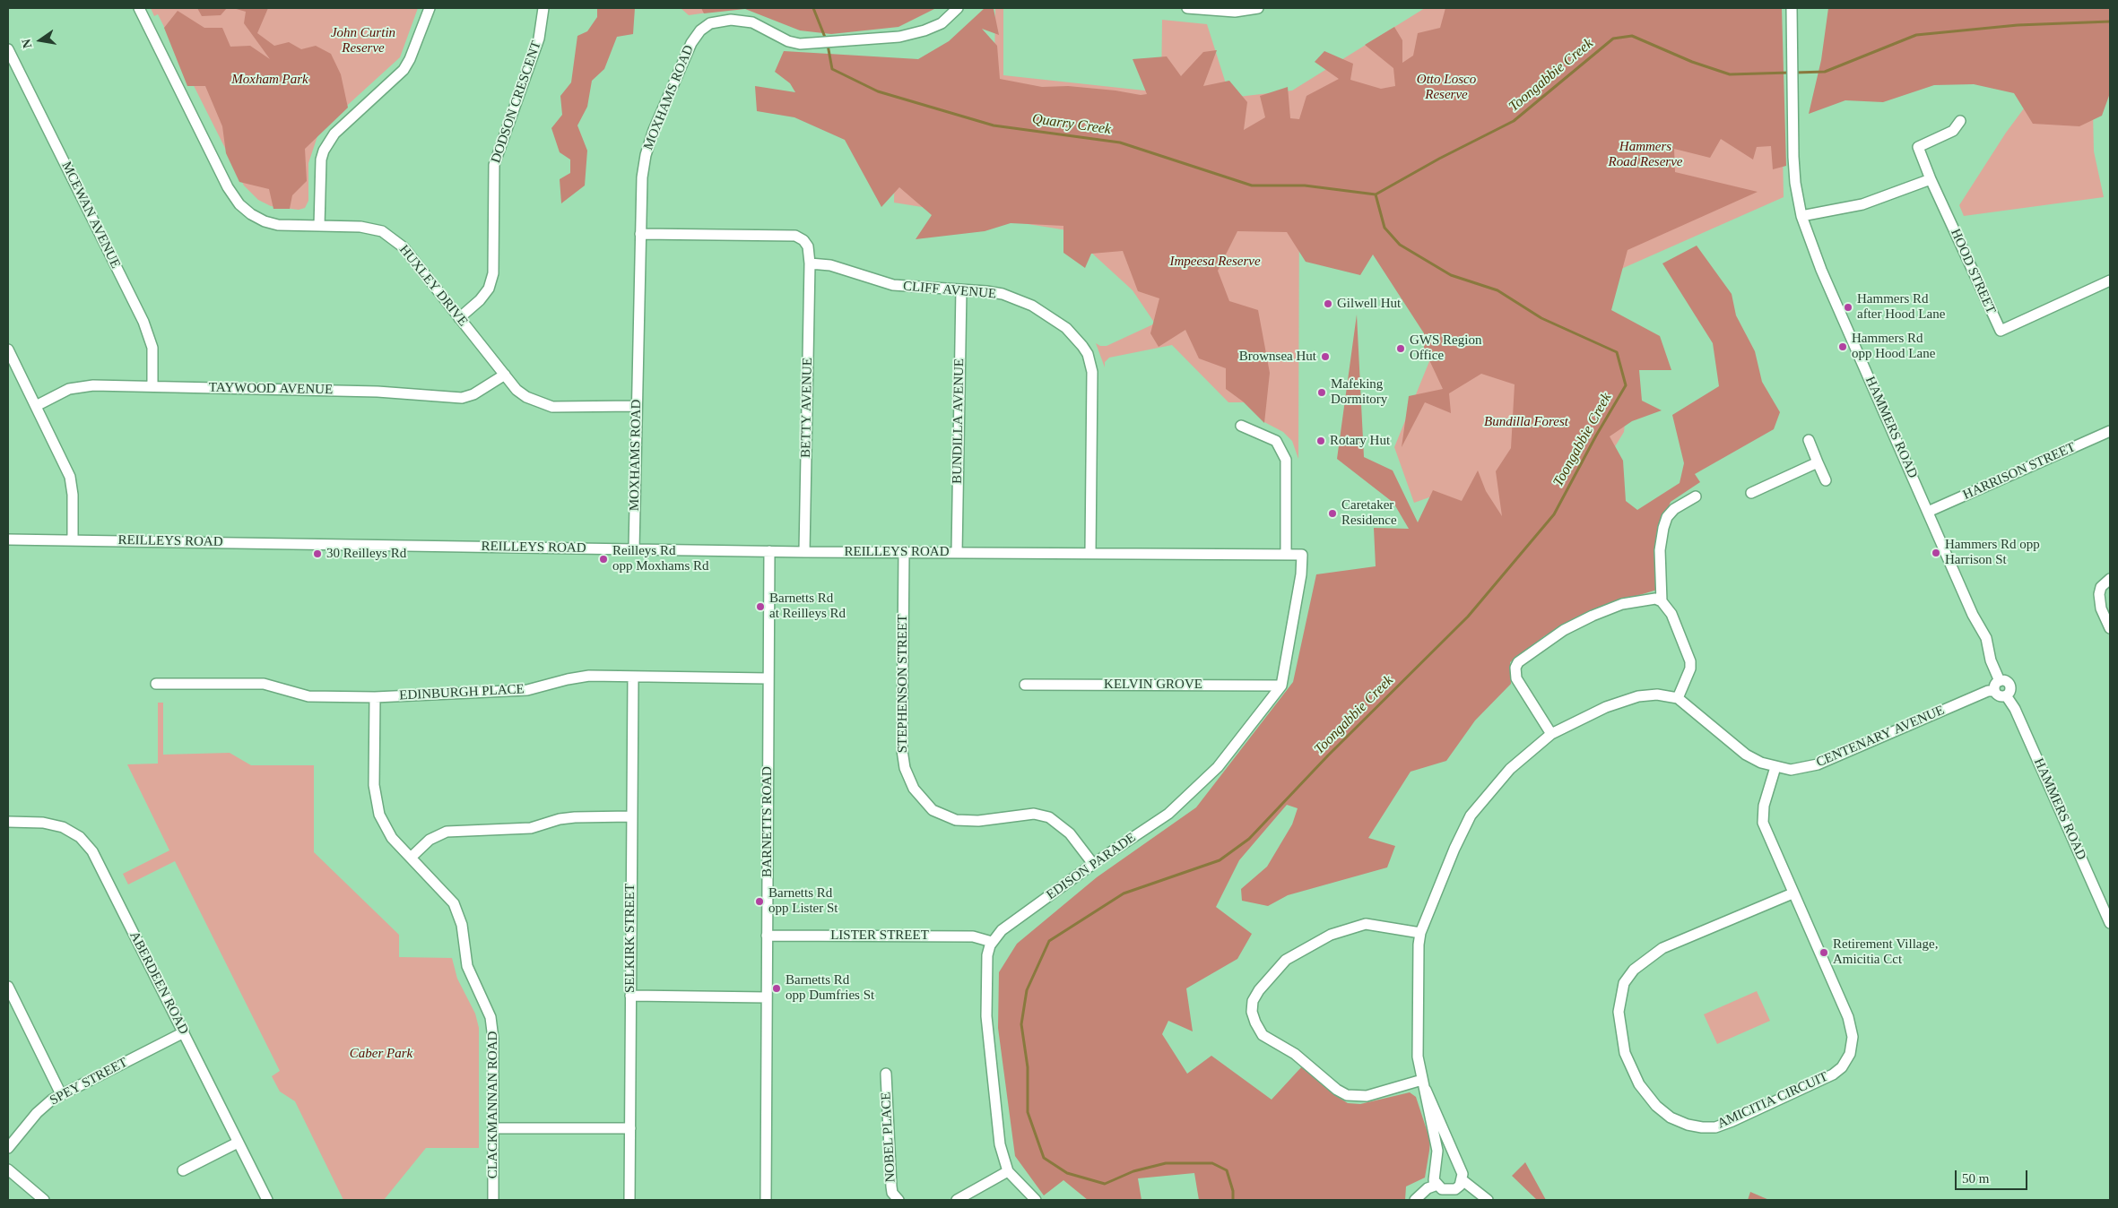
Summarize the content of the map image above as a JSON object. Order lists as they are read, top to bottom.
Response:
{
  "streets": {
    "street": [
      "MOXHAMS ROAD",
      "DODSON CRESCENT",
      "MCEWAN AVENUE",
      "HOOD STREET",
      "HUXLEY DRIVE",
      "CLIFF AVENUE",
      "TAYWOOD AVENUE",
      "BETTY AVENUE",
      "BUNDILLA AVENUE",
      "HAMMERS ROAD",
      "HARRISON STREET",
      "REILLEYS ROAD",
      "STEPHENSON STREET",
      "KELVIN GROVE",
      "EDINBURGH PLACE",
      "CENTENARY AVENUE",
      "BARNETTS ROAD",
      "EDISON PARADE",
      "LISTER STREET",
      "SELKIRK STREET",
      "ABERDEEN ROAD",
      "SPEY STREET",
      "AMICITIA CIRCUIT",
      "CLACKMANNAN ROAD",
      "NOBEL PLACE"
    ]
  },
  "crossings": [
    ["MOXHAMS ROAD", "HUXLEY DRIVE"],
    ["MOXHAMS ROAD", "REILLEYS ROAD"],
    ["DODSON CRESCENT", "HUXLEY DRIVE"],
    ["MCEWAN AVENUE", "TAYWOOD AVENUE"],
    ["HUXLEY DRIVE", "TAYWOOD AVENUE"],
    ["CLIFF AVENUE", "BETTY AVENUE"],
    ["CLIFF AVENUE", "BUNDILLA AVENUE"],
    ["CLIFF AVENUE", "REILLEYS ROAD"],
    ["BETTY AVENUE", "REILLEYS ROAD"],
    ["BUNDILLA AVENUE", "REILLEYS ROAD"],
    ["HAMMERS ROAD", "HARRISON STREET"],
    ["HAMMERS ROAD", "CENTENARY AVENUE"],
    ["REILLEYS ROAD", "STEPHENSON STREET"],
    ["REILLEYS ROAD", "BARNETTS ROAD"],
    ["REILLEYS ROAD", "EDISON PARADE"],
    ["STEPHENSON STREET", "EDISON PARADE"],
    ["KELVIN GROVE", "EDISON PARADE"],
    ["EDINBURGH PLACE", "BARNETTS ROAD"],
    ["EDINBURGH PLACE", "SELKIRK STREET"],
    ["EDINBURGH PLACE", "CLACKMANNAN ROAD"],
    ["CENTENARY AVENUE", "AMICITIA CIRCUIT"],
    ["BARNETTS ROAD", "LISTER STREET"],
    ["EDISON PARADE", "LISTER STREET"],
    ["ABERDEEN ROAD", "SPEY STREET"]
  ],
  "water": ["Toongabbie Creek", "Quarry Creek"],
  "parks": [
    "John Curtin Reserve",
    "Moxham Park",
    "Otto Losco Reserve",
    "Hammers Road Reserve",
    "Impeesa Reserve",
    "Bundilla Forest",
    "Caber Park"
  ],
  "places": [
    "Gilwell Hut",
    "Hammers Rd after Hood Lane",
    "Hammers Rd opp Hood Lane",
    "GWS Region Office",
    "Brownsea Hut",
    "Mafeking Dormitory",
    "Rotary Hut",
    "Caretaker Residence",
    "Hammers Rd opp Harrison St",
    "30 Reilleys Rd",
    "Reilleys Rd opp Moxhams Rd",
    "Barnetts Rd at Reilleys Rd",
    "Barnetts Rd opp Lister St",
    "Retirement Village, Amicitia Cct",
    "Barnetts Rd opp Dumfries St"
  ],
  "scale_bar": "50 m",
  "north": "left"
}
